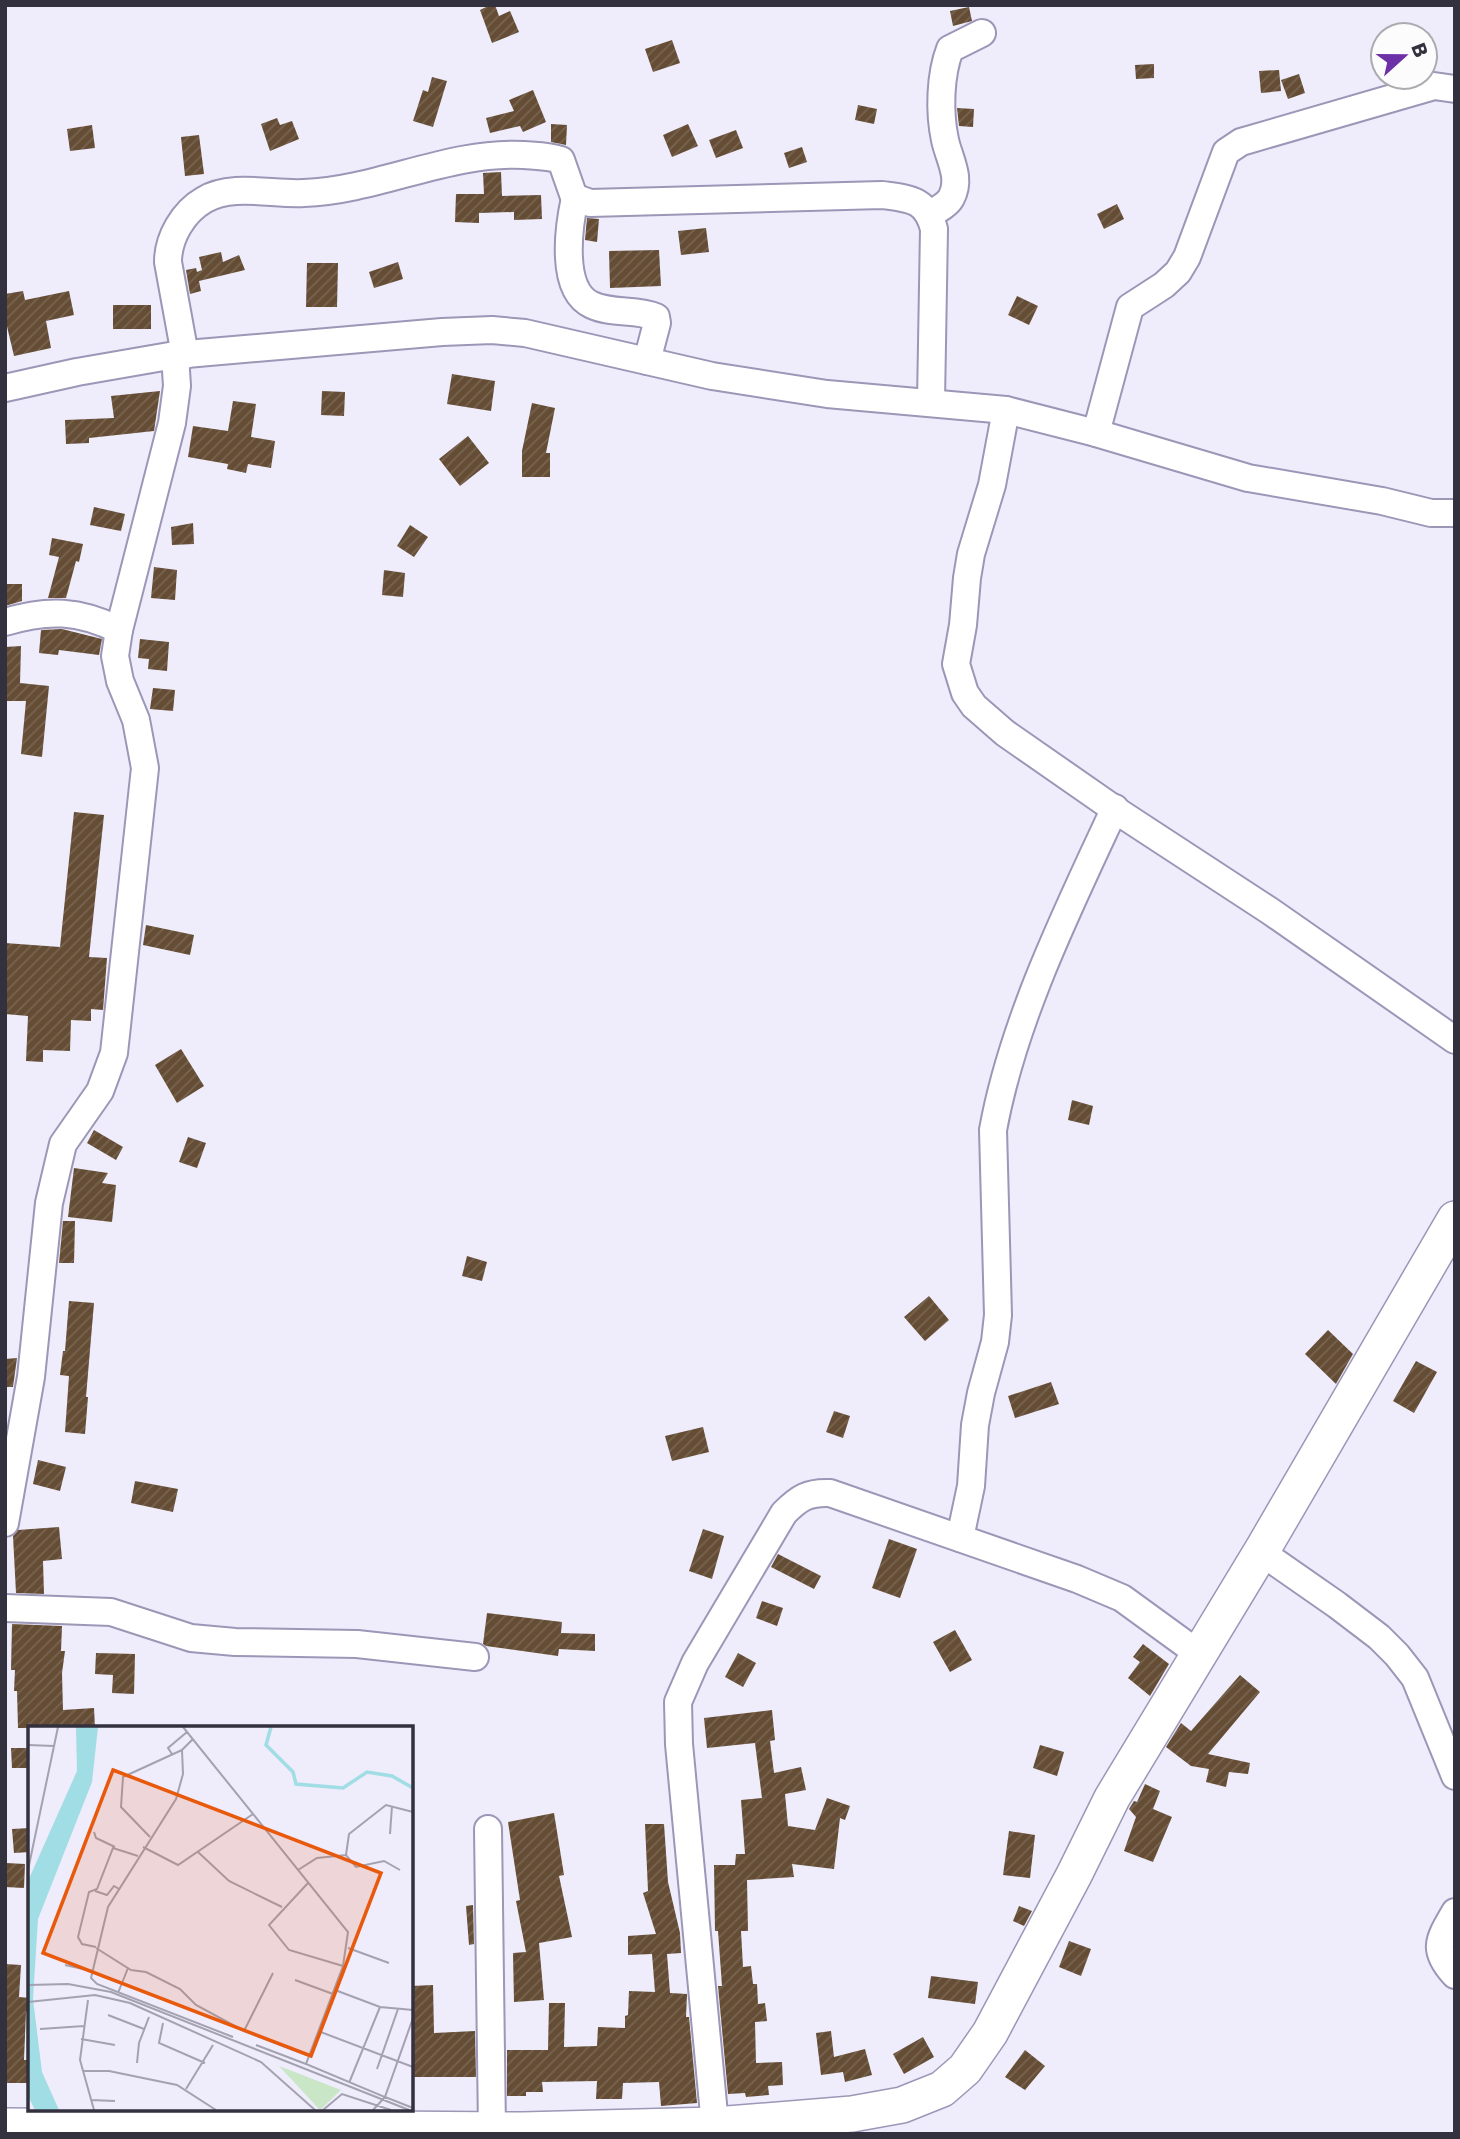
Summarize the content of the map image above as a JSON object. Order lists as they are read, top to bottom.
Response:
{
  "north": "right"
}
